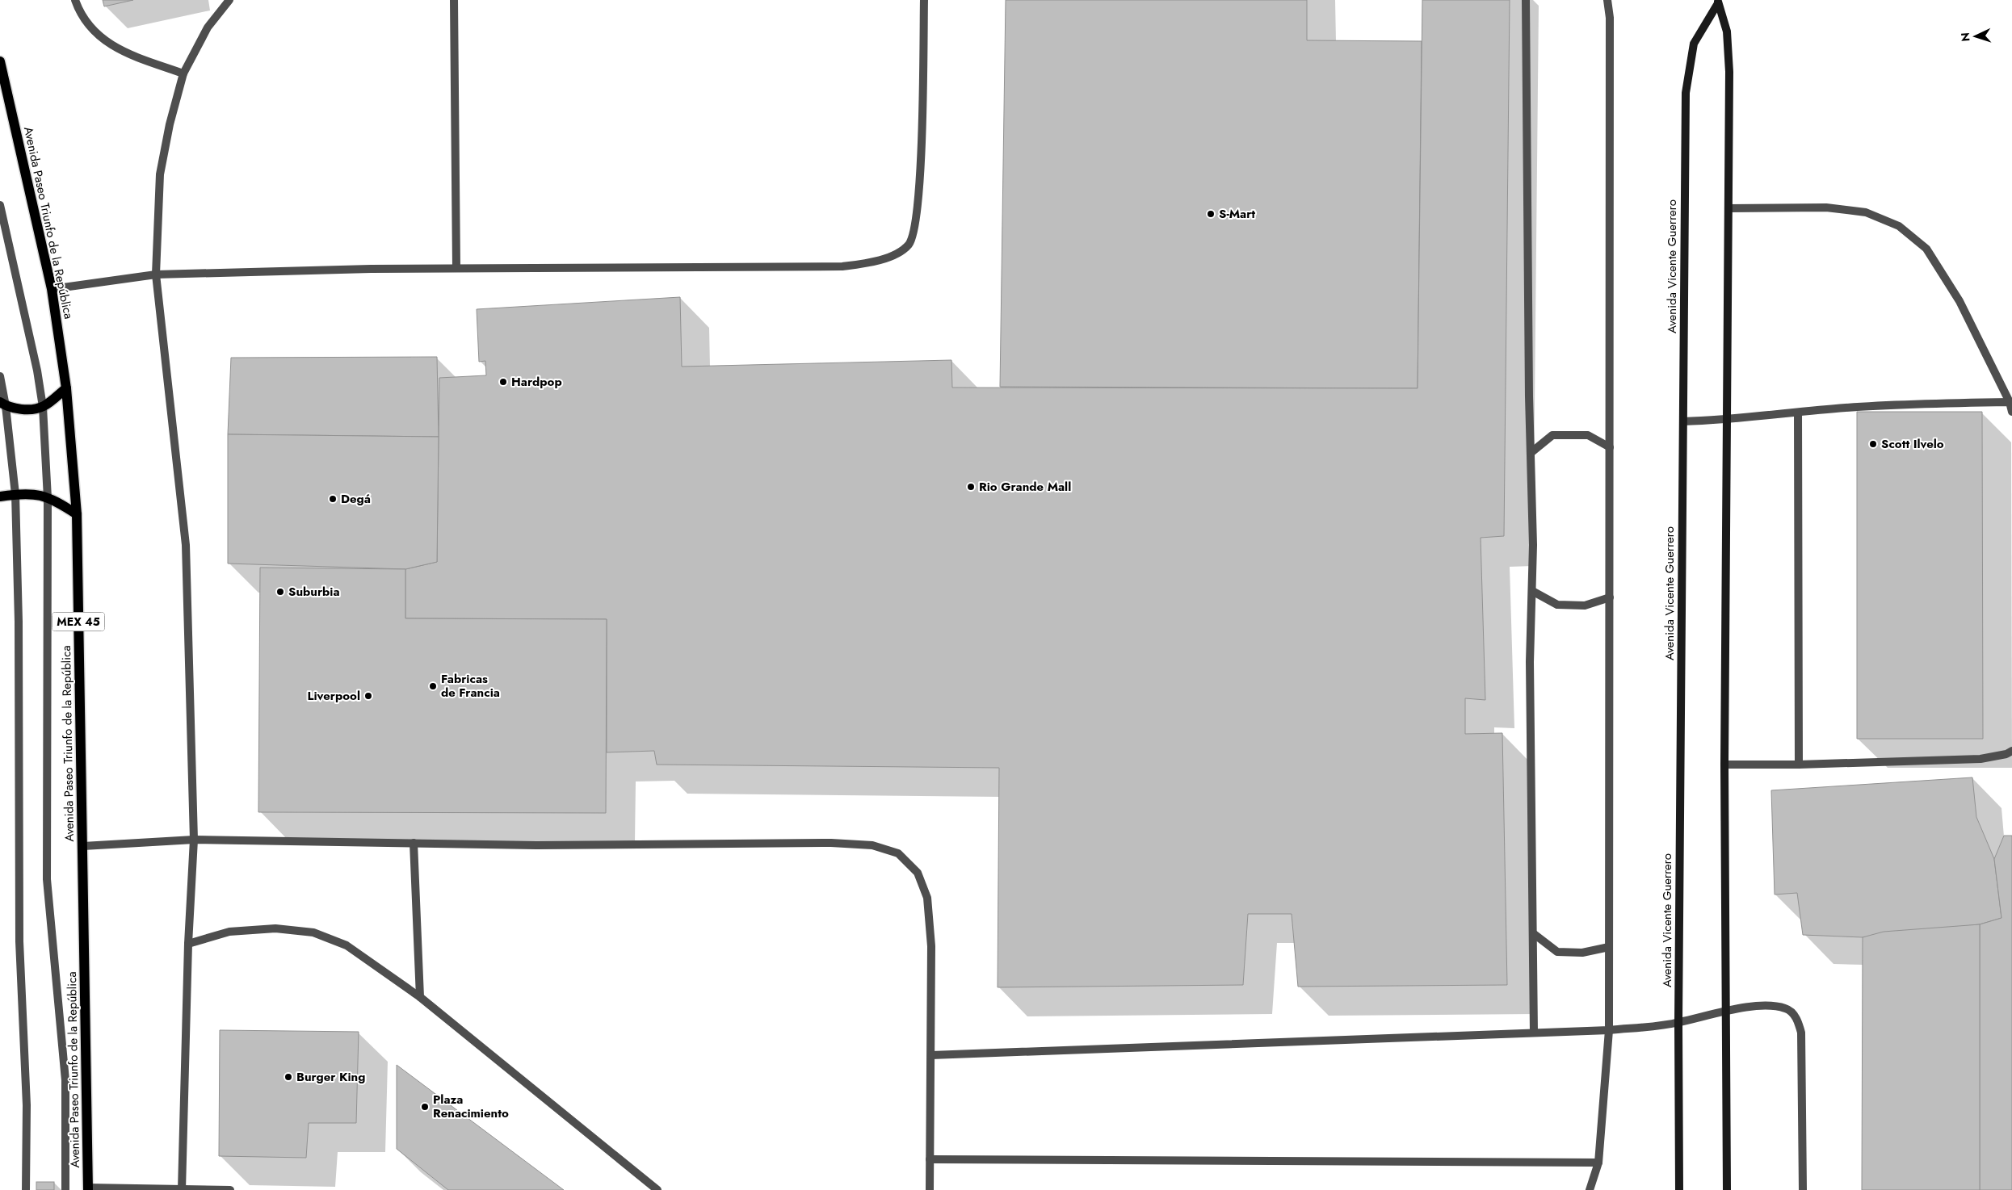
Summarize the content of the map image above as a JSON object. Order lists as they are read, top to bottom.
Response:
{
  "streets": {
    "main road": ["Avenida Paseo Triunfo de la República", "MEX 45"],
    "street": ["Avenida Vicente Guerrero"]
  },
  "places": [
    "S-Mart",
    "Hardpop",
    "Scott Ilvelo",
    "Rio Grande Mall",
    "Degá",
    "Suburbia",
    "Fabricas de Francia",
    "Liverpool",
    "Burger King",
    "Plaza Renacimiento"
  ],
  "north": "left"
}
